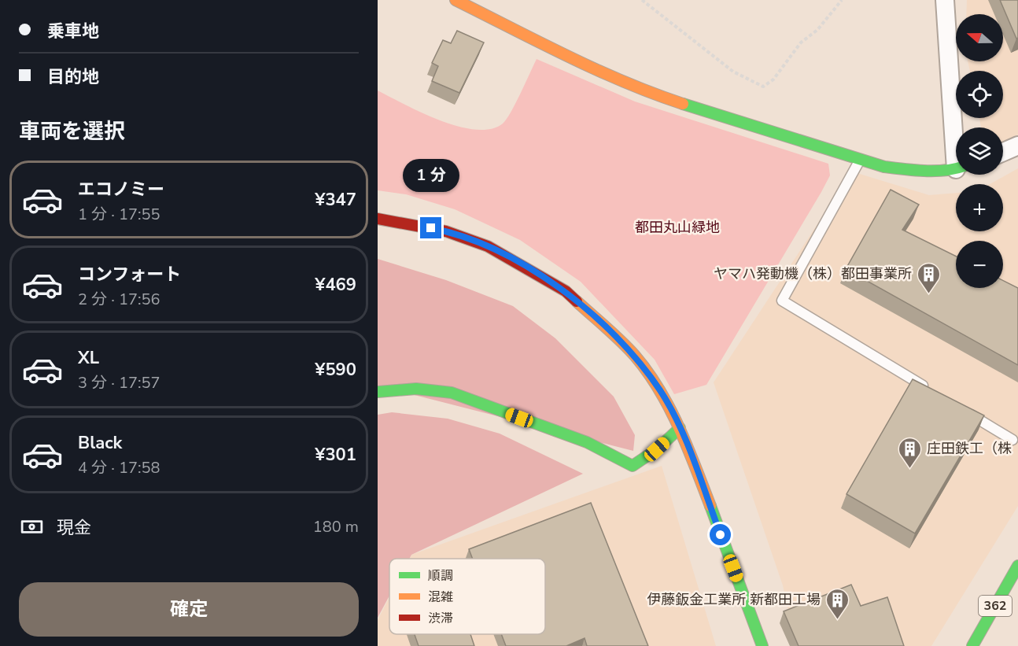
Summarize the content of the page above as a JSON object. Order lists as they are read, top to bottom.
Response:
{
  "streets": {
    "main road": ["362"]
  },
  "parks": ["都田丸山緑地"],
  "places": {
    "building": ["ヤマハ発動機（株）都田事業所", "庄田鉄工（株", "伊藤鈑金工業所 新都田工場"]
  },
  "legend": ["順調", "混雑", "渋滞"],
  "north": "left",
  "page": {
    "banner": ["乗車地", "目的地"],
    "map_buttons": ["+", "−"],
    "heading": "車両を選択",
    "bubble": "1 分",
    "list": [
      {
        "name": "エコノミー",
        "note": "1 分 · 17:55",
        "value": "¥347"
      },
      {
        "name": "コンフォート",
        "note": "2 分 · 17:56",
        "value": "¥469"
      },
      {
        "name": "XL",
        "note": "3 分 · 17:57",
        "value": "¥590"
      },
      {
        "name": "Black",
        "note": "4 分 · 17:58",
        "value": "¥301"
      }
    ],
    "pay": ["現金", "180 m"],
    "buttons": "確定"
  }
}
